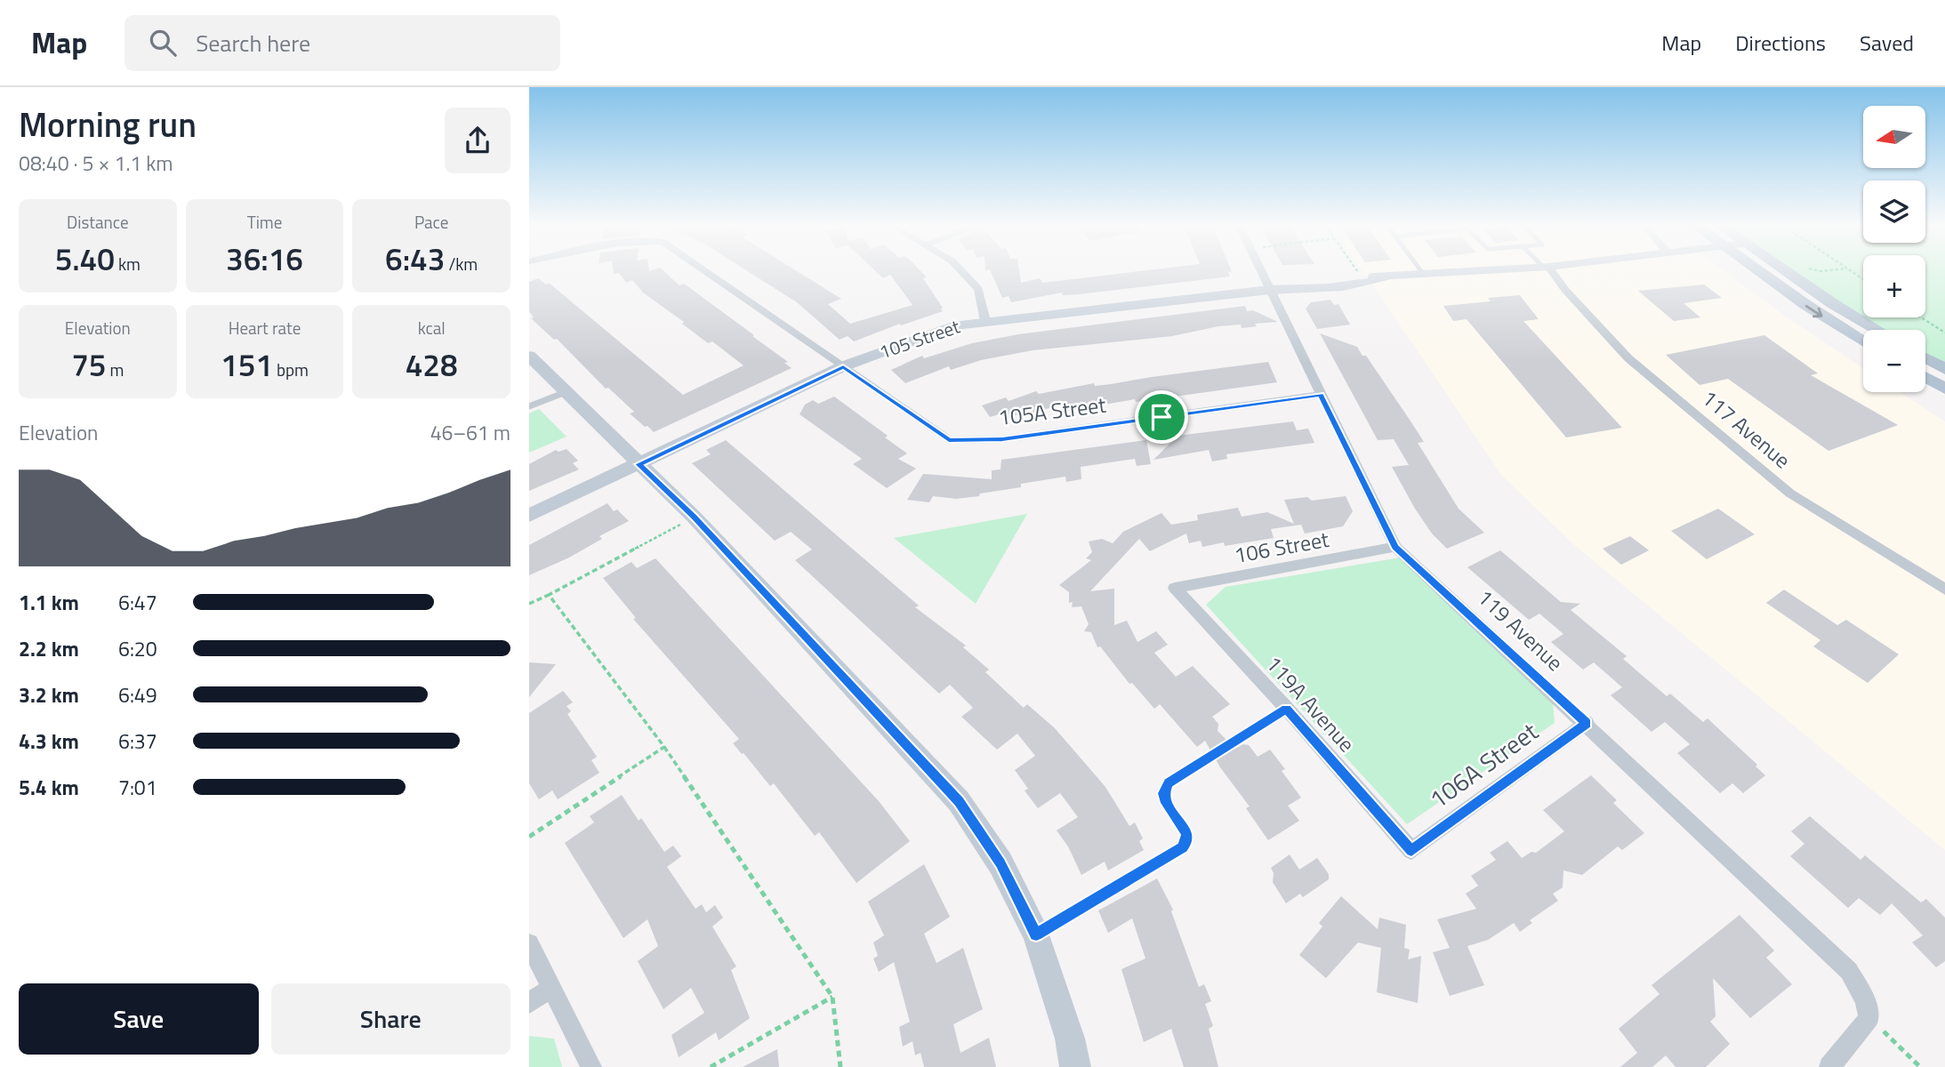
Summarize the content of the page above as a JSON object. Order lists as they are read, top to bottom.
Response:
{
  "streets": {
    "street": [
      "105 Street",
      "105A Street",
      "117 Avenue",
      "106 Street",
      "119 Avenue",
      "119A Avenue",
      "106A Street"
    ]
  },
  "crossings": [
    ["105 Street", "105A Street"],
    ["105 Street", "119 Avenue"],
    ["105A Street", "119 Avenue"],
    ["106 Street", "119 Avenue"],
    ["106 Street", "119A Avenue"],
    ["119 Avenue", "106A Street"],
    ["119A Avenue", "106A Street"]
  ],
  "north": "left",
  "page": {
    "header": "Map",
    "search": "Search here",
    "nav": ["Map", "Directions", "Saved"],
    "heading": ["Morning run", "08:40 · 5 × 1.1 km"],
    "map_buttons": ["+", "−"],
    "stats": [
      ["Distance", "5.40 km"],
      ["Time", "36:16"],
      ["Pace", "6:43 /km"],
      ["Elevation", "75 m"],
      ["Heart rate", "151 bpm"],
      ["kcal", "428"]
    ],
    "chart": ["Elevation", "46–61 m"],
    "list": [
      {
        "name": "1.1 km",
        "note": "6:47"
      },
      {
        "name": "2.2 km",
        "note": "6:20"
      },
      {
        "name": "3.2 km",
        "note": "6:49"
      },
      {
        "name": "4.3 km",
        "note": "6:37"
      },
      {
        "name": "5.4 km",
        "note": "7:01"
      }
    ],
    "buttons": ["Save", "Share"]
  }
}
